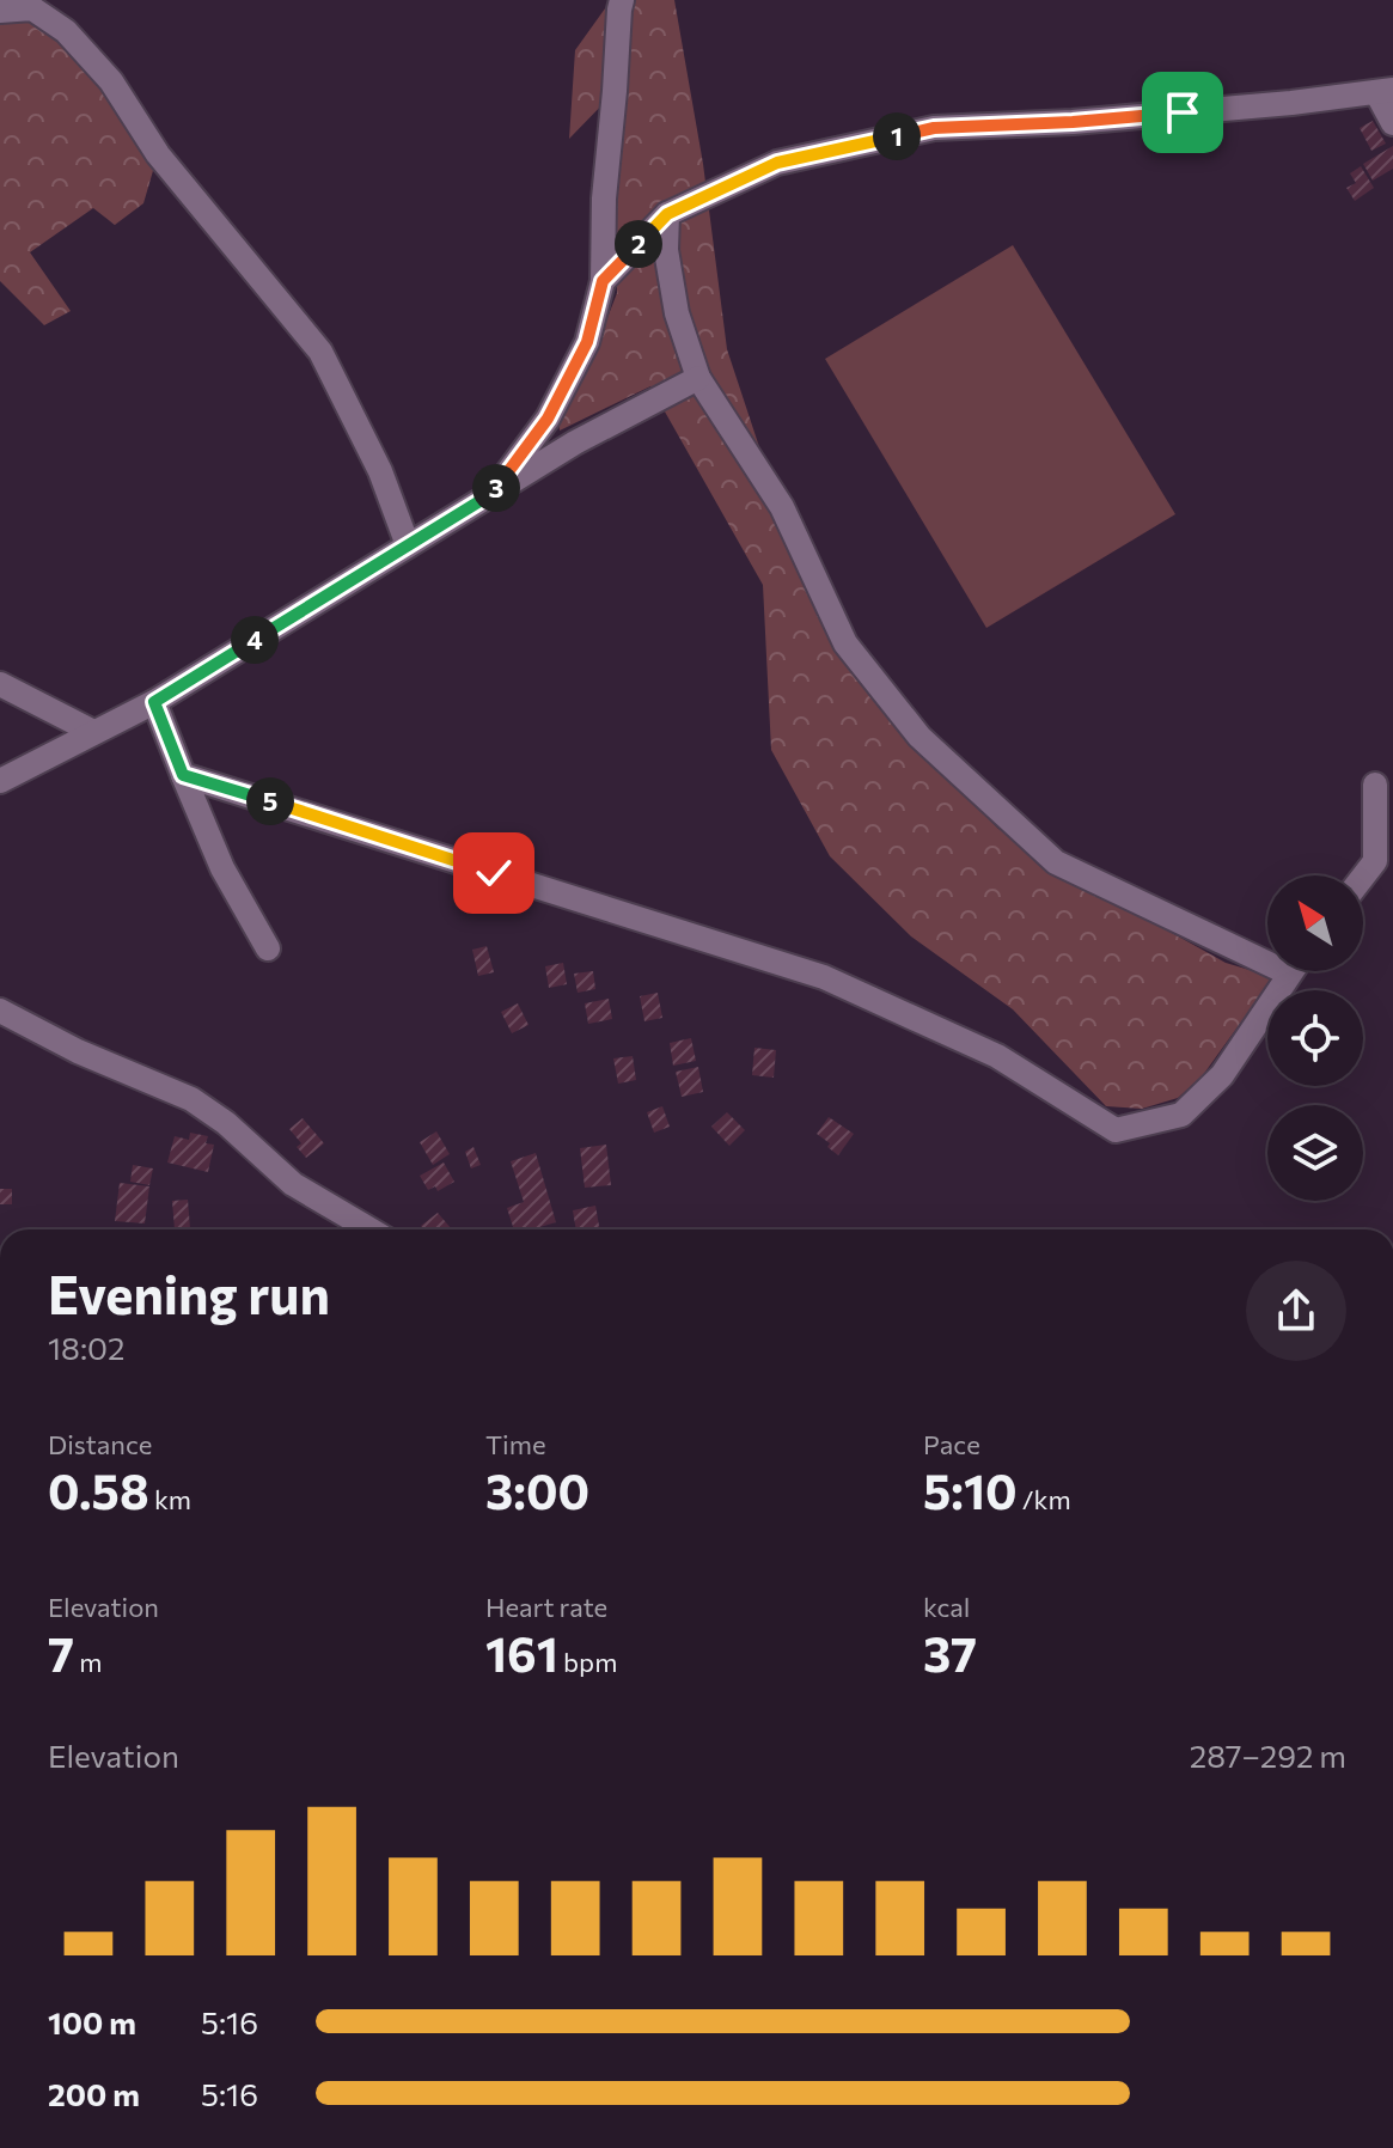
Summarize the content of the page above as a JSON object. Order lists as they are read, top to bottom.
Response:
{
  "north": "top left",
  "page": {
    "pins": [
      "1",
      "2",
      "3",
      "4",
      "5"
    ],
    "heading": ["Evening run", "18:02"],
    "stats": [
      ["Distance", "0.58 km"],
      ["Time", "3:00"],
      ["Pace", "5:10 /km"],
      ["Elevation", "7 m"],
      ["Heart rate", "161 bpm"],
      ["kcal", "37"]
    ],
    "chart": ["Elevation", "287–292 m"],
    "list": [
      {
        "name": "100 m",
        "note": "5:16"
      },
      {
        "name": "200 m",
        "note": "5:16"
      }
    ]
  }
}
